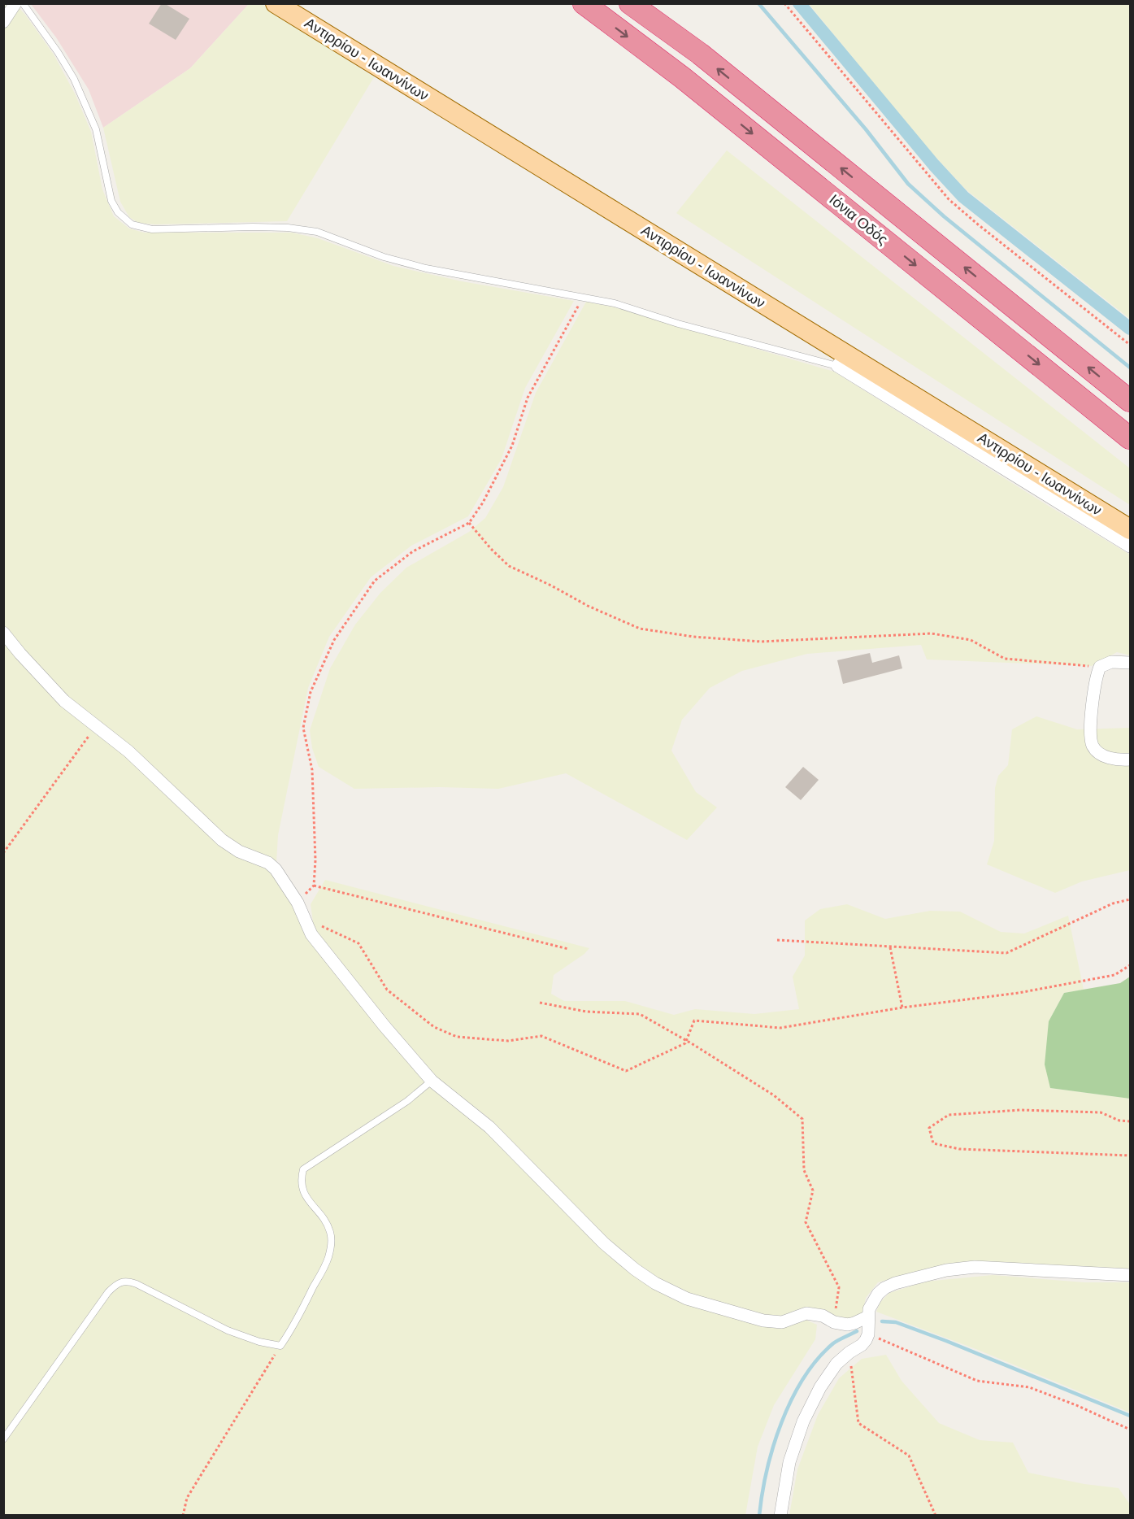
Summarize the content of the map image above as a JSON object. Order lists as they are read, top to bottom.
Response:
{
  "streets": {
    "highway": ["Ιόνια Οδός"],
    "main road": ["Αντιρρίου - Ιωαννίνων"]
  }
}
